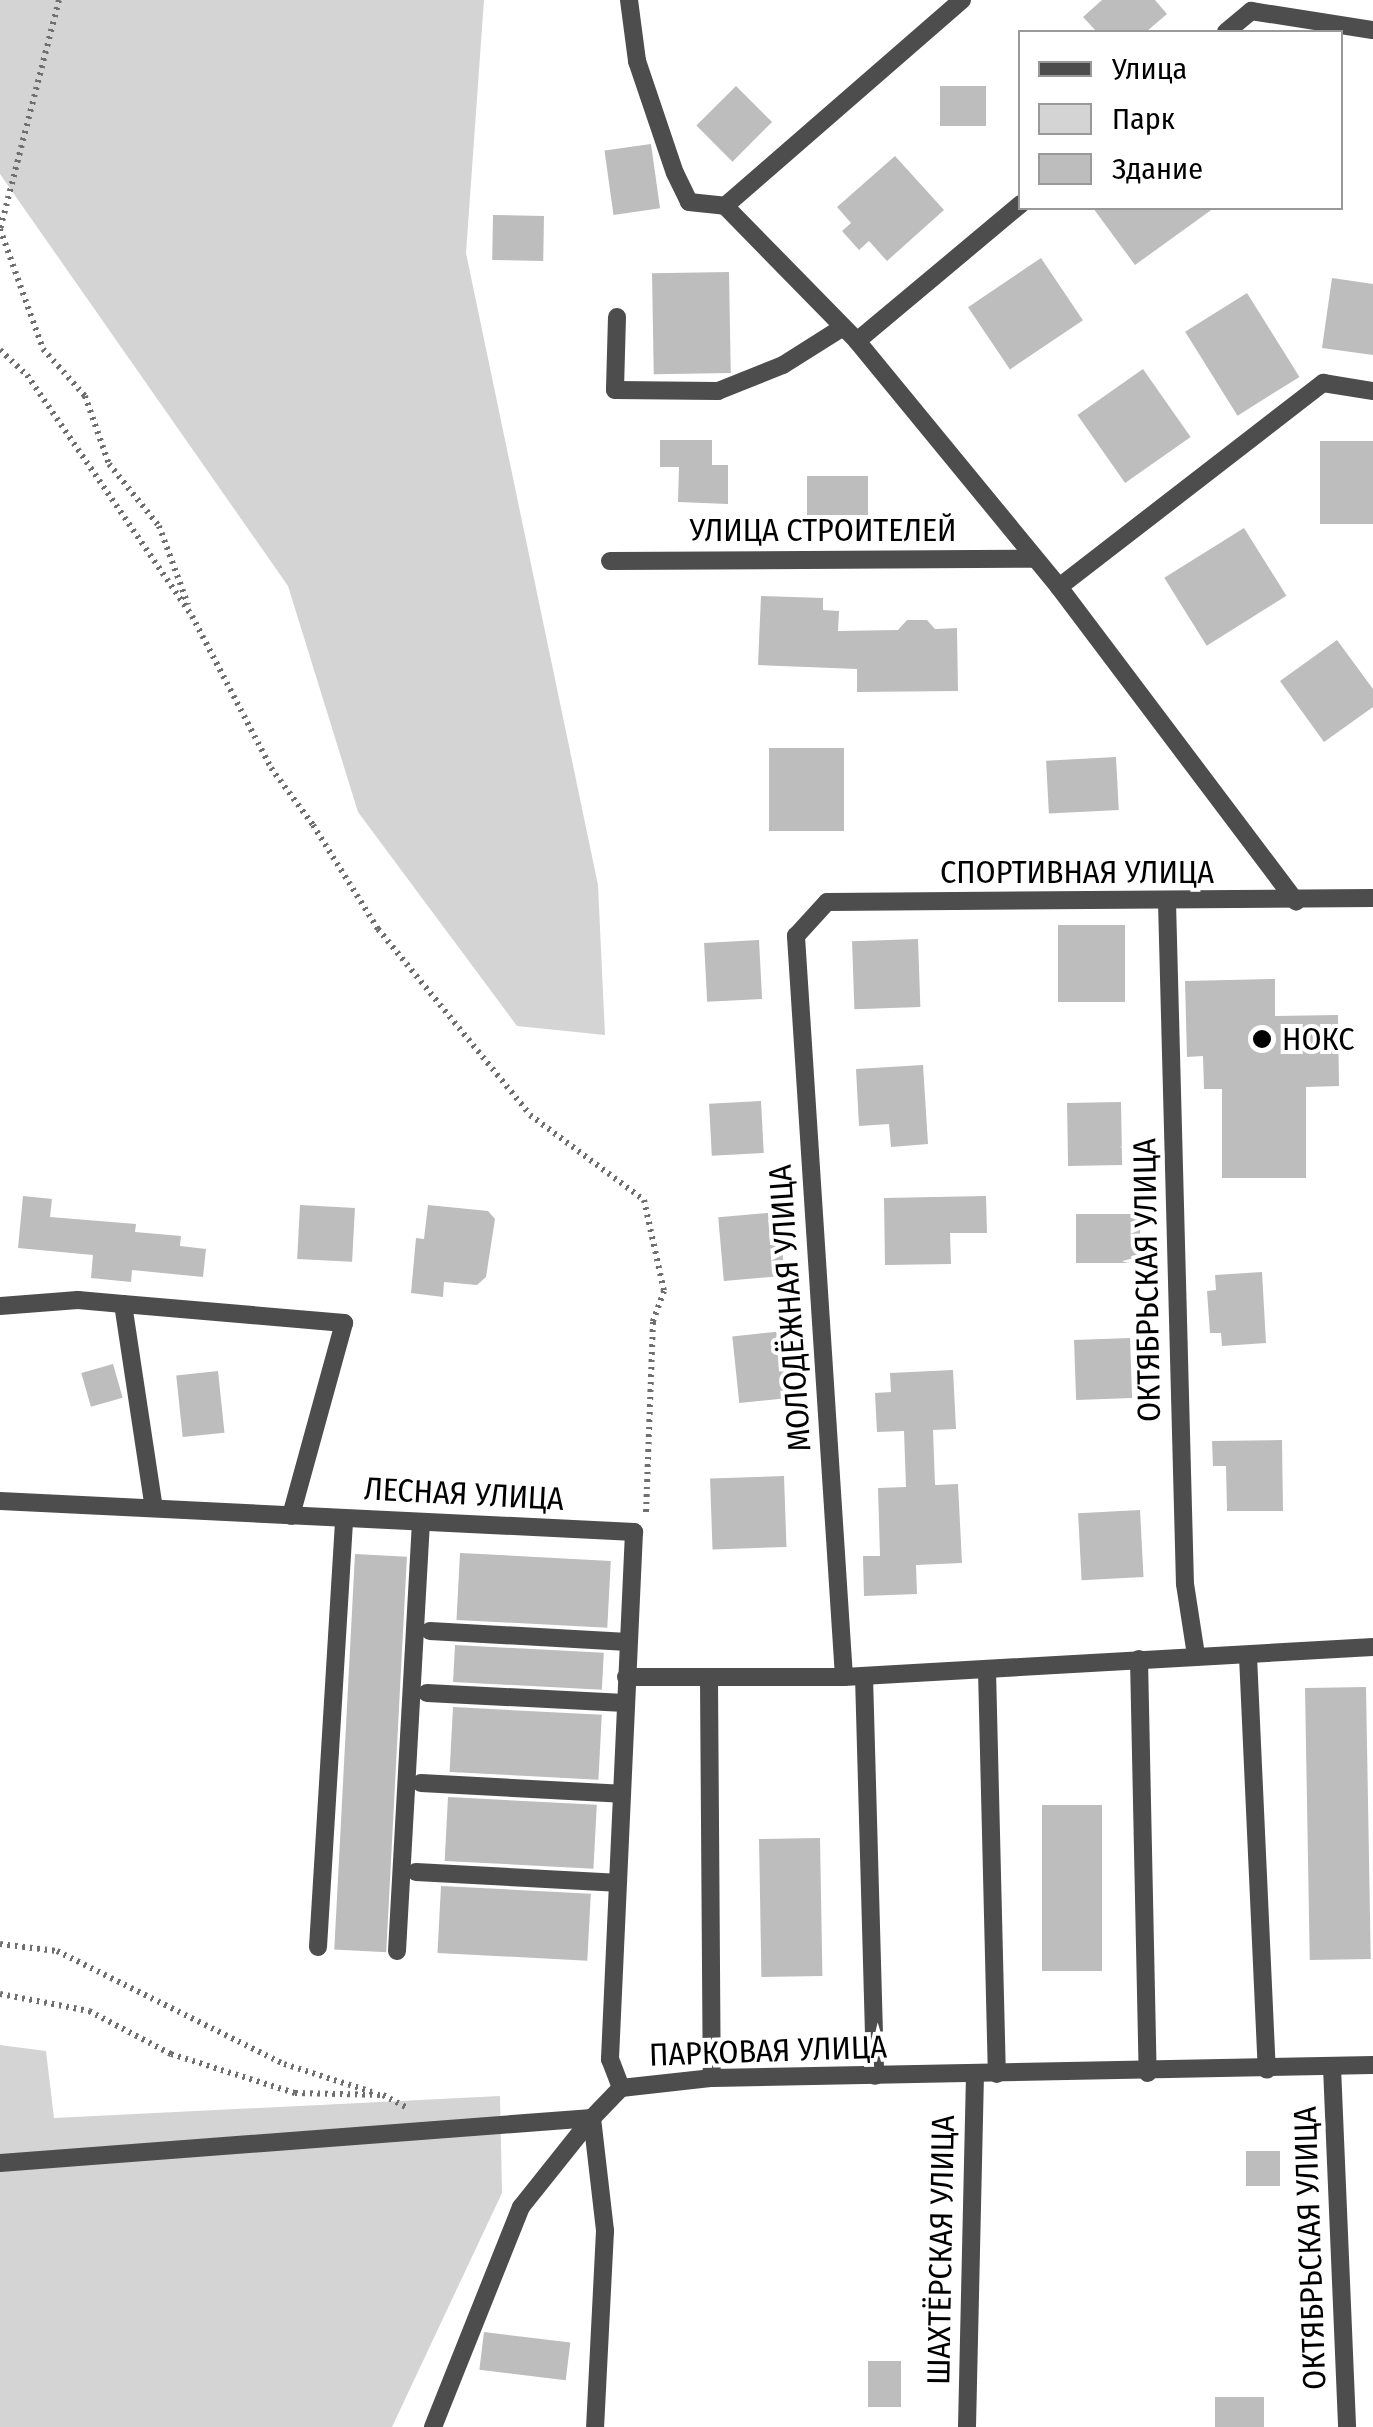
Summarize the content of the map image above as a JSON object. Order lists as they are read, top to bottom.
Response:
{
  "streets": {
    "street": [
      "УЛИЦА СТРОИТЕЛЕЙ",
      "СПОРТИВНАЯ УЛИЦА",
      "ОКТЯБРЬСКАЯ УЛИЦА",
      "МОЛОДЁЖНАЯ УЛИЦА",
      "ЛЕСНАЯ УЛИЦА",
      "ПАРКОВАЯ УЛИЦА",
      "ШАХТЁРСКАЯ УЛИЦА"
    ]
  },
  "crossings": [
    ["СПОРТИВНАЯ УЛИЦА", "ОКТЯБРЬСКАЯ УЛИЦА"],
    ["СПОРТИВНАЯ УЛИЦА", "МОЛОДЁЖНАЯ УЛИЦА"],
    ["ОКТЯБРЬСКАЯ УЛИЦА", "ПАРКОВАЯ УЛИЦА"],
    ["ПАРКОВАЯ УЛИЦА", "ШАХТЁРСКАЯ УЛИЦА"]
  ],
  "places": ["НОКС"],
  "legend": ["Улица", "Парк", "Здание"]
}
